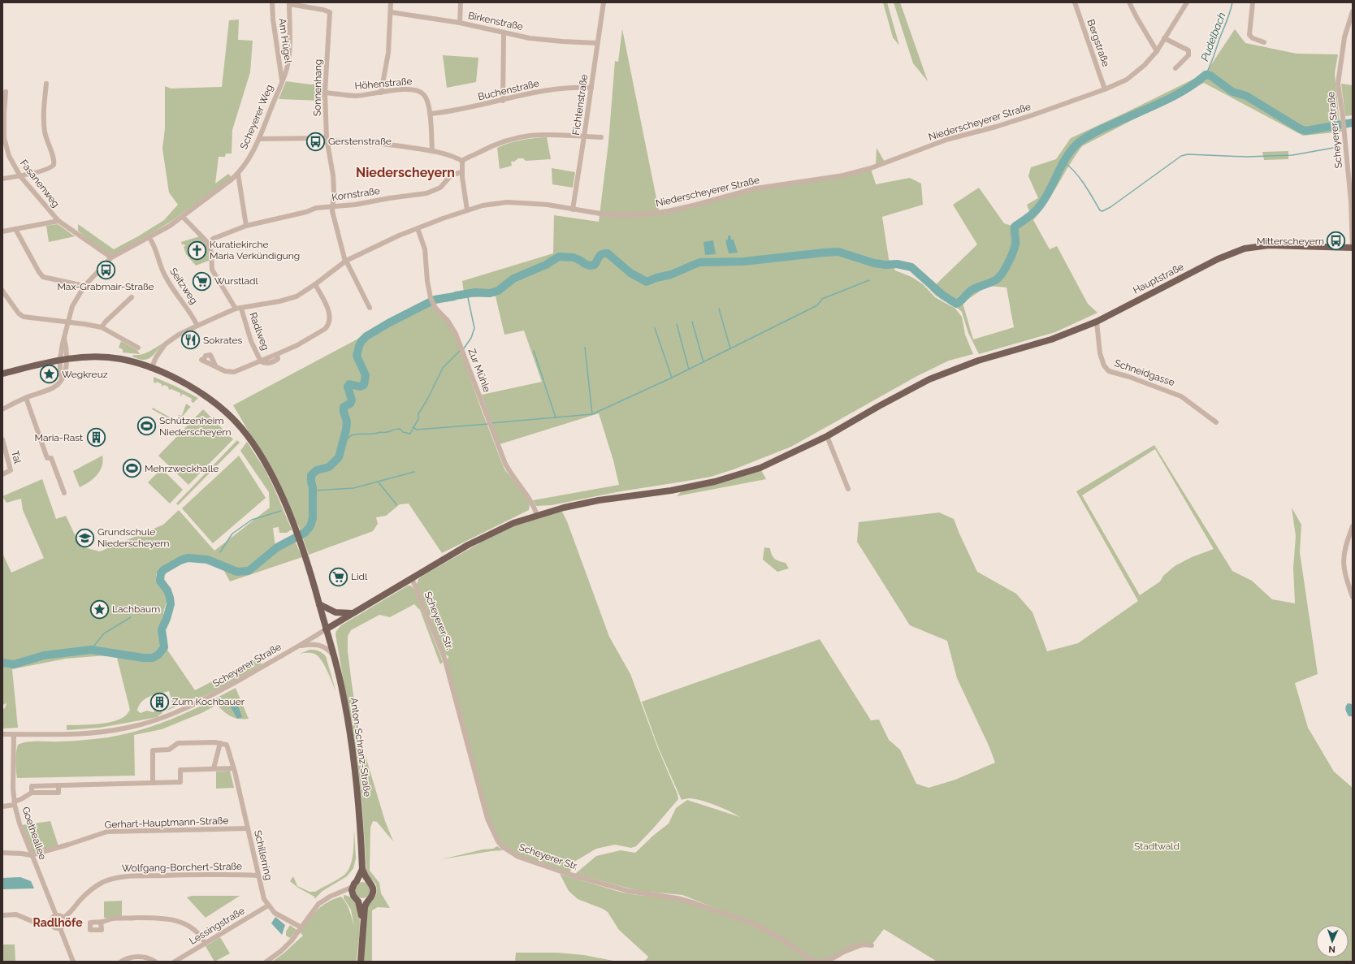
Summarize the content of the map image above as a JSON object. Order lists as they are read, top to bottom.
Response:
{
  "streets": {
    "main road": ["Hauptstraße", "Anton-Schranz-Straße"],
    "street": [
      "Birkenstraße",
      "Am Hügel",
      "Bergstraße",
      "Höhenstraße",
      "Sonnenhang",
      "Buchenstraße",
      "Fichtenstraße",
      "Scheyerer Weg",
      "Niederscheyerer Straße",
      "Scheyerer Straße",
      "Fasanenweg",
      "Kornstraße",
      "Seitzweg",
      "Radlweg",
      "Zur Mühle",
      "Schneidgasse",
      "Tal",
      "Scheyerer Str.",
      "Gerhart-Hauptmann-Straße",
      "Goetheallee",
      "Schillerring",
      "Wolfgang-Borchert-Straße",
      "Lessingstraße"
    ]
  },
  "crossings": [
    ["Birkenstraße", "Fichtenstraße"],
    ["Am Hügel", "Scheyerer Weg"],
    ["Bergstraße", "Niederscheyerer Straße"],
    ["Höhenstraße", "Sonnenhang"],
    ["Höhenstraße", "Buchenstraße"],
    ["Sonnenhang", "Scheyerer Weg"],
    ["Sonnenhang", "Niederscheyerer Straße"],
    ["Sonnenhang", "Kornstraße"],
    ["Buchenstraße", "Fichtenstraße"],
    ["Fichtenstraße", "Niederscheyerer Straße"],
    ["Niederscheyerer Straße", "Seitzweg"],
    ["Niederscheyerer Straße", "Radlweg"],
    ["Niederscheyerer Straße", "Zur Mühle"],
    ["Niederscheyerer Straße", "Anton-Schranz-Straße"],
    ["Scheyerer Straße", "Hauptstraße"],
    ["Scheyerer Straße", "Anton-Schranz-Straße"],
    ["Scheyerer Straße", "Goetheallee"],
    ["Hauptstraße", "Zur Mühle"],
    ["Hauptstraße", "Schneidgasse"],
    ["Hauptstraße", "Scheyerer Str."],
    ["Hauptstraße", "Anton-Schranz-Straße"],
    ["Gerhart-Hauptmann-Straße", "Goetheallee"],
    ["Gerhart-Hauptmann-Straße", "Schillerring"],
    ["Goetheallee", "Wolfgang-Borchert-Straße"],
    ["Schillerring", "Wolfgang-Borchert-Straße"],
    ["Schillerring", "Lessingstraße"]
  ],
  "districts": ["Niederscheyern", "Radlhöfe"],
  "water": ["Pudelbach"],
  "parks": ["Stadtwald"],
  "places": {
    "bus stop": ["Gerstenstraße", "Mitterscheyern", "Max-Grabmair-Straße"],
    "church": ["Kuratiekirche Maria Verkündigung"],
    "supermarket": ["Wurstladl", "Lidl"],
    "restaurant": ["Sokrates"],
    "place": ["Wegkreuz", "Lachbaum"],
    "sports": ["Schützenheim Niederscheyern", "Mehrzweckhalle"],
    "building": ["Maria-Rast", "Zum Kochbauer"],
    "school or university": ["Grundschule Niederscheyern"]
  },
  "north": "bottom"
}
